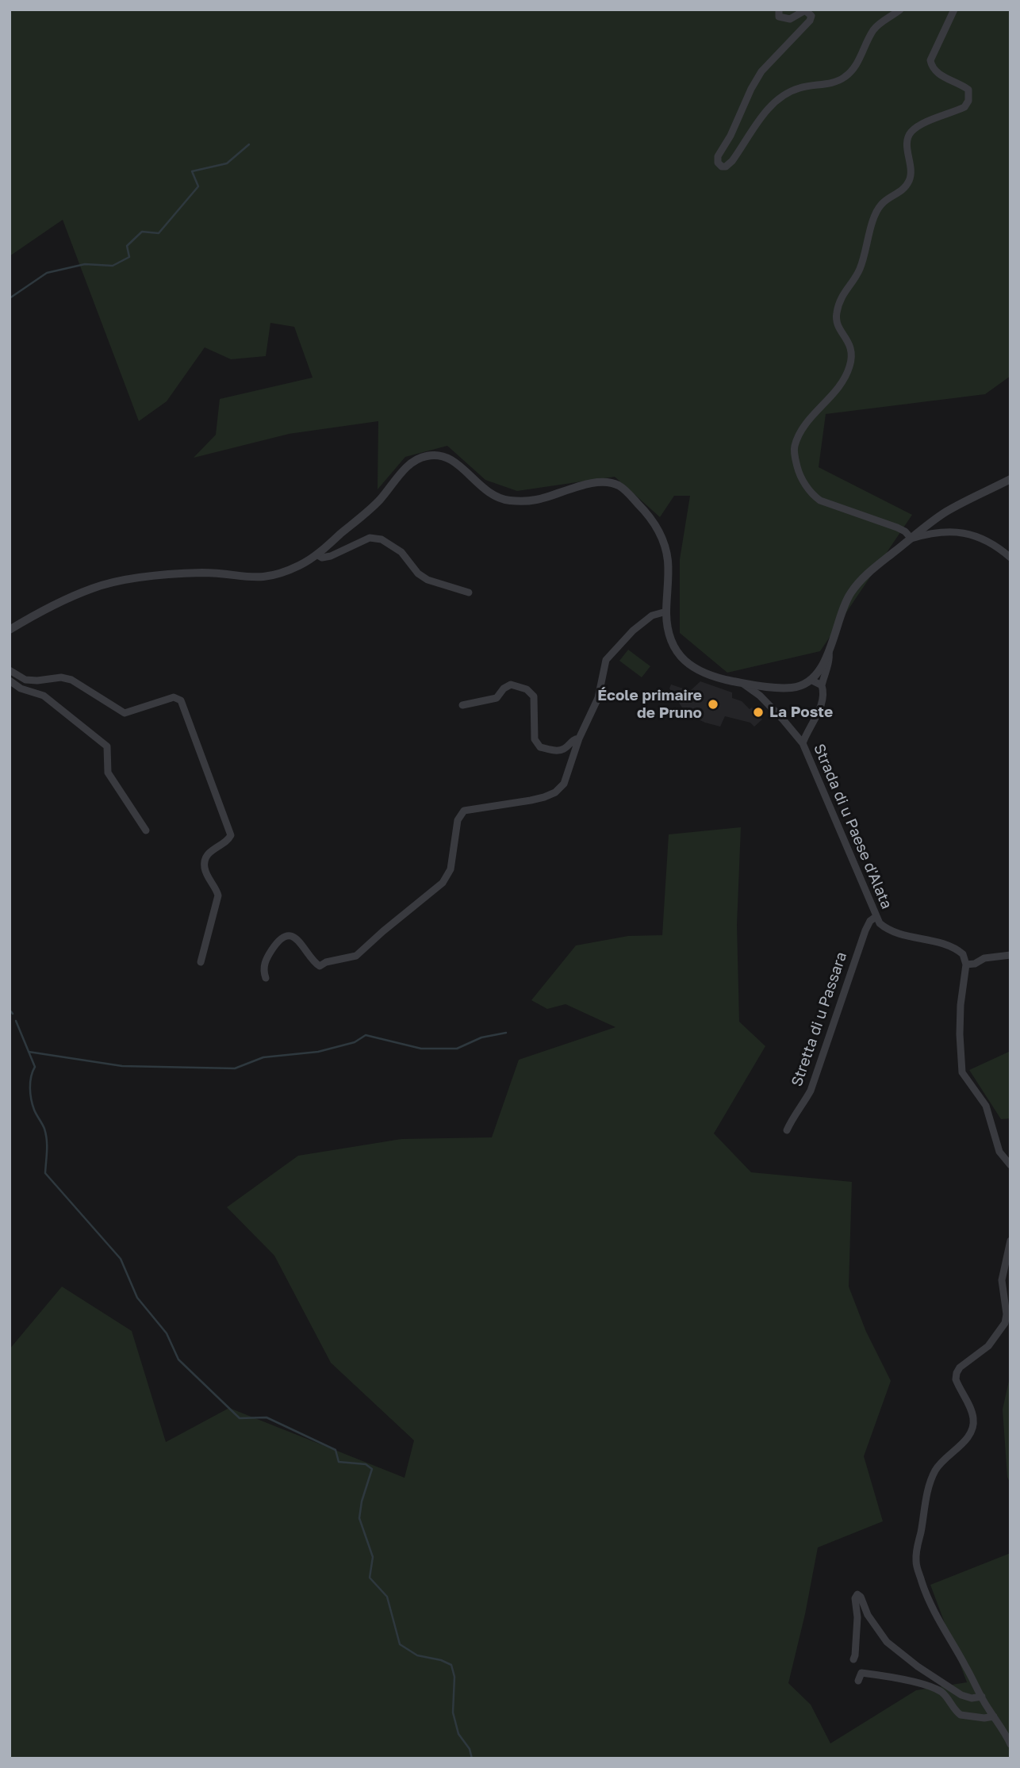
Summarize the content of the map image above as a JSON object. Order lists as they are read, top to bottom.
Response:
{
  "streets": {
    "street": ["Strada di u Paese d'Alata", "Stretta di u Passara"]
  },
  "crossings": [
    ["Strada di u Paese d'Alata", "Stretta di u Passara"]
  ],
  "places": ["École primaire de Pruno", "La Poste"]
}
